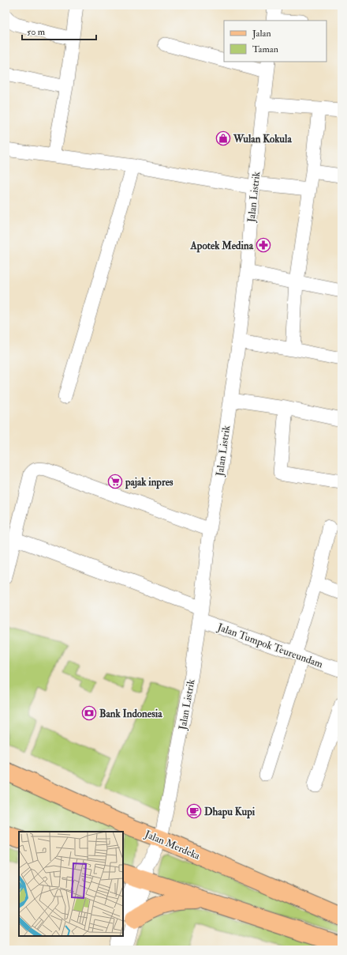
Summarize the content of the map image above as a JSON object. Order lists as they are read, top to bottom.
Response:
{
  "streets": {
    "main road": ["Jalan Merdeka"],
    "street": ["Jalan Listrik", "Jalan Tumpok Teureundam"]
  },
  "crossings": [
    ["Jalan Listrik", "Jalan Tumpok Teureundam"],
    ["Jalan Listrik", "Jalan Merdeka"]
  ],
  "places": {
    "shop": ["Wulan Kokula"],
    "pharmacy": ["Apotek Medina"],
    "supermarket": ["pajak inpres"],
    "bank": ["Bank Indonesia"],
    "cafe": ["Dhapu Kupi"]
  },
  "legend": ["Jalan", "Taman"],
  "scale_bar": "50 m"
}
